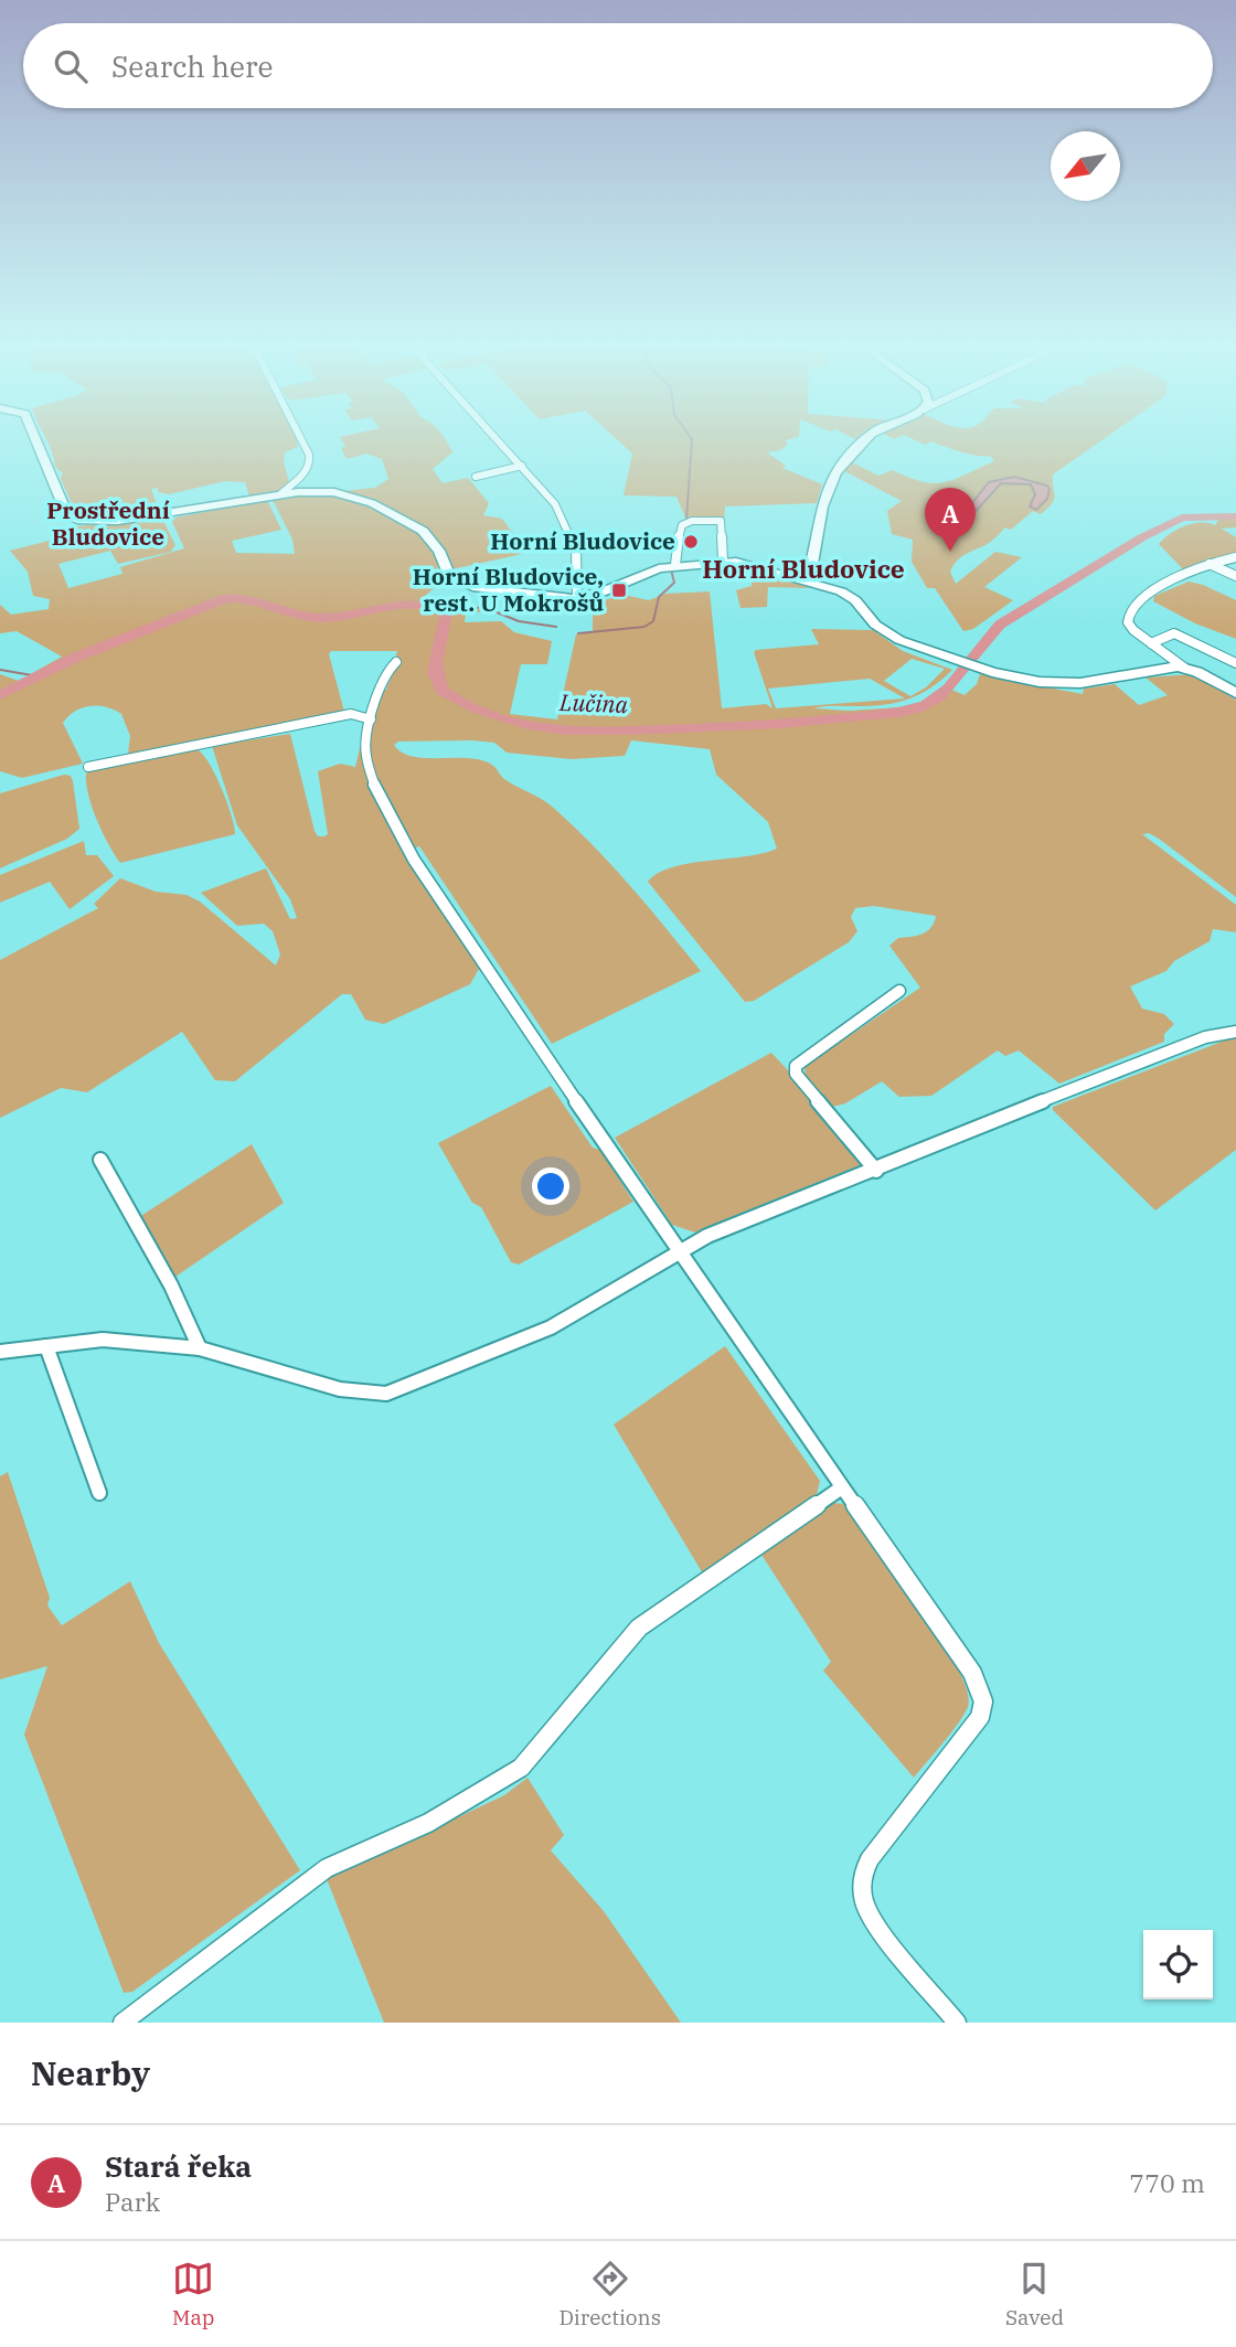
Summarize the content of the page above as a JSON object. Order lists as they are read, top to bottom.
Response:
{
  "districts": ["Prostřední Bludovice", "Horní Bludovice"],
  "water": ["Lučina"],
  "places": {
    "other": ["Horní Bludovice"],
    "transit": ["Horní Bludovice, rest. U Mokrošů"]
  },
  "north": "bottom left",
  "page": {
    "search": "Search here",
    "pins": "A",
    "heading": "Nearby",
    "list": [
      {
        "mark": "A",
        "name": "Stará řeka",
        "note": "Park",
        "value": "770 m"
      }
    ],
    "nav": ["Map", "Directions", "Saved"]
  }
}
